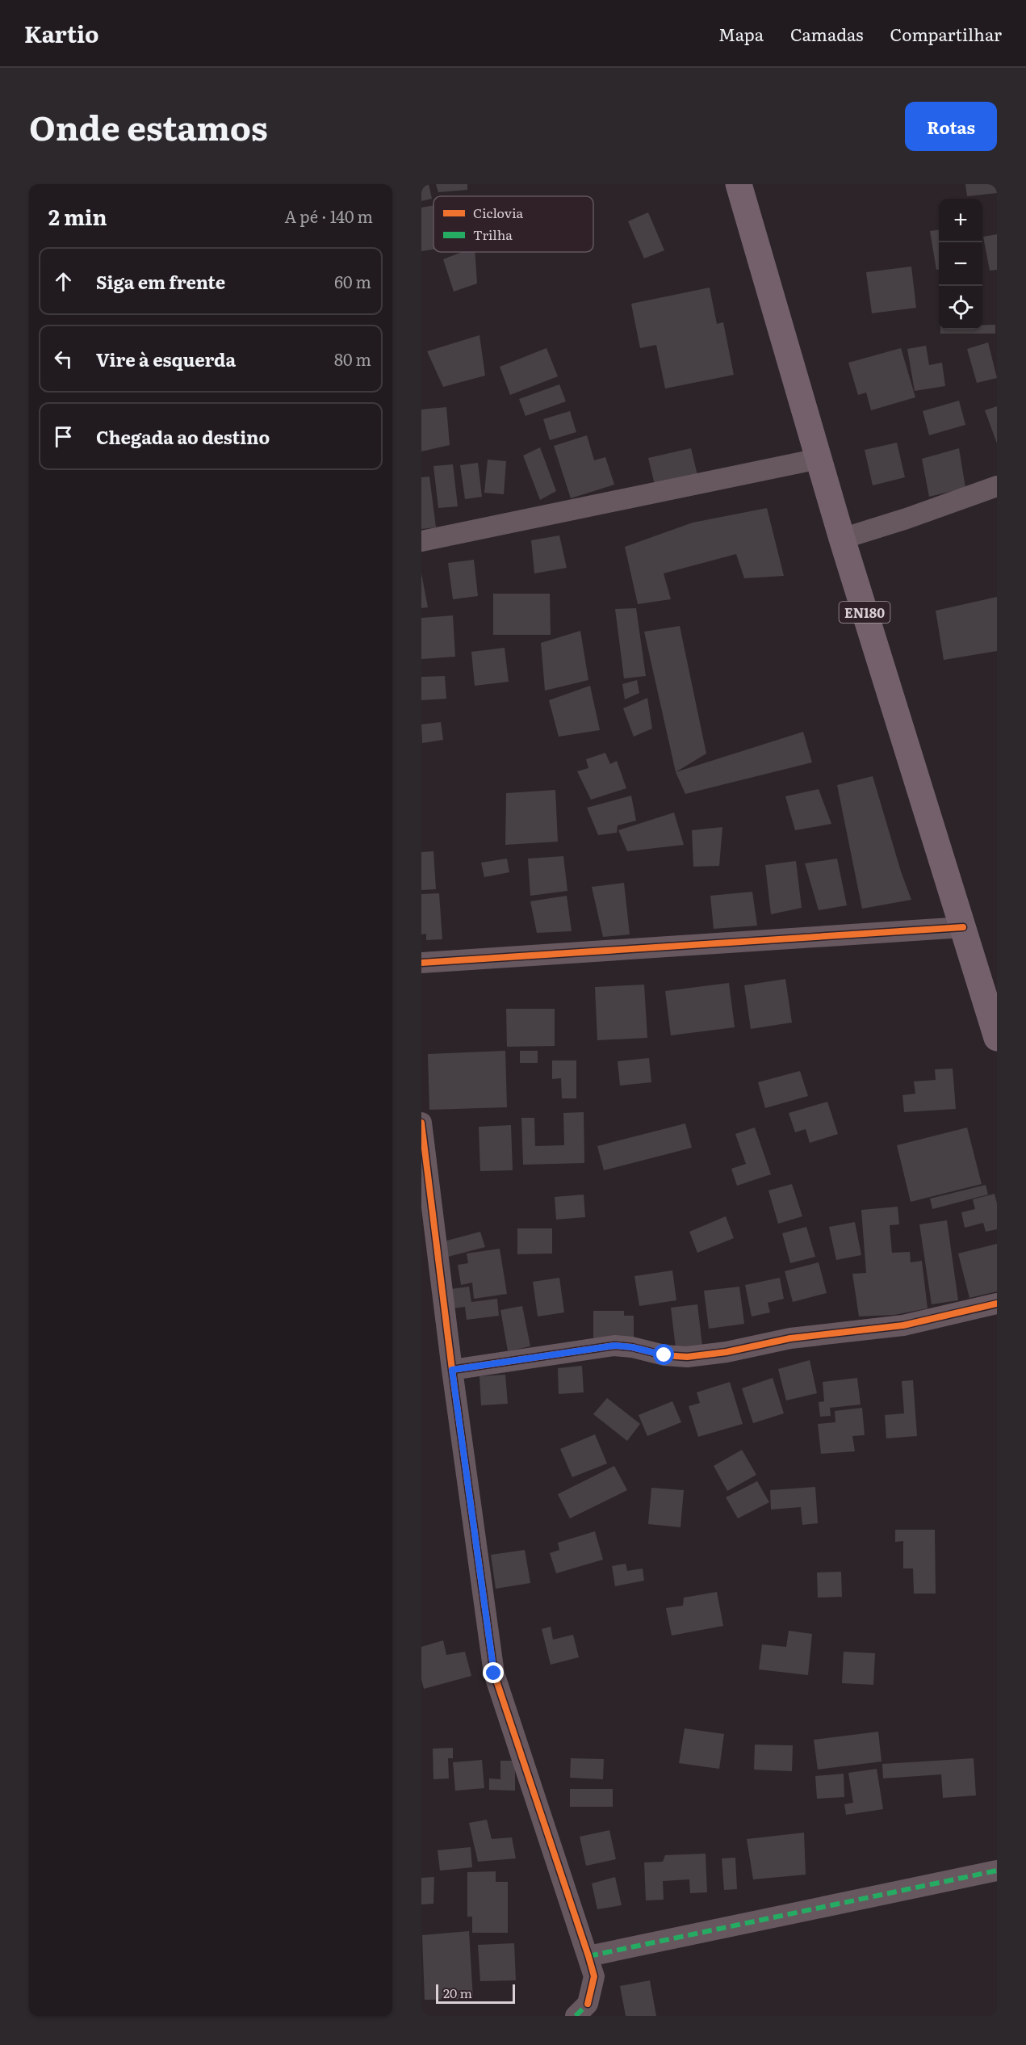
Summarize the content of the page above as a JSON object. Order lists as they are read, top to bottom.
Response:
{
  "streets": {
    "main road": ["EN180"]
  },
  "legend": ["Ciclovia", "Trilha"],
  "scale_bar": "20 m",
  "page": {
    "header": "Kartio",
    "nav": ["Mapa", "Camadas", "Compartilhar"],
    "title": "Onde estamos",
    "buttons": "Rotas",
    "heading": ["2 min", "A pé · 140 m"],
    "map_buttons": ["+", "−"],
    "list": [
      ["Siga em frente", "60 m"],
      ["Vire à esquerda", "80 m"],
      "Chegada ao destino"
    ],
    "scale": "20 m"
  }
}
